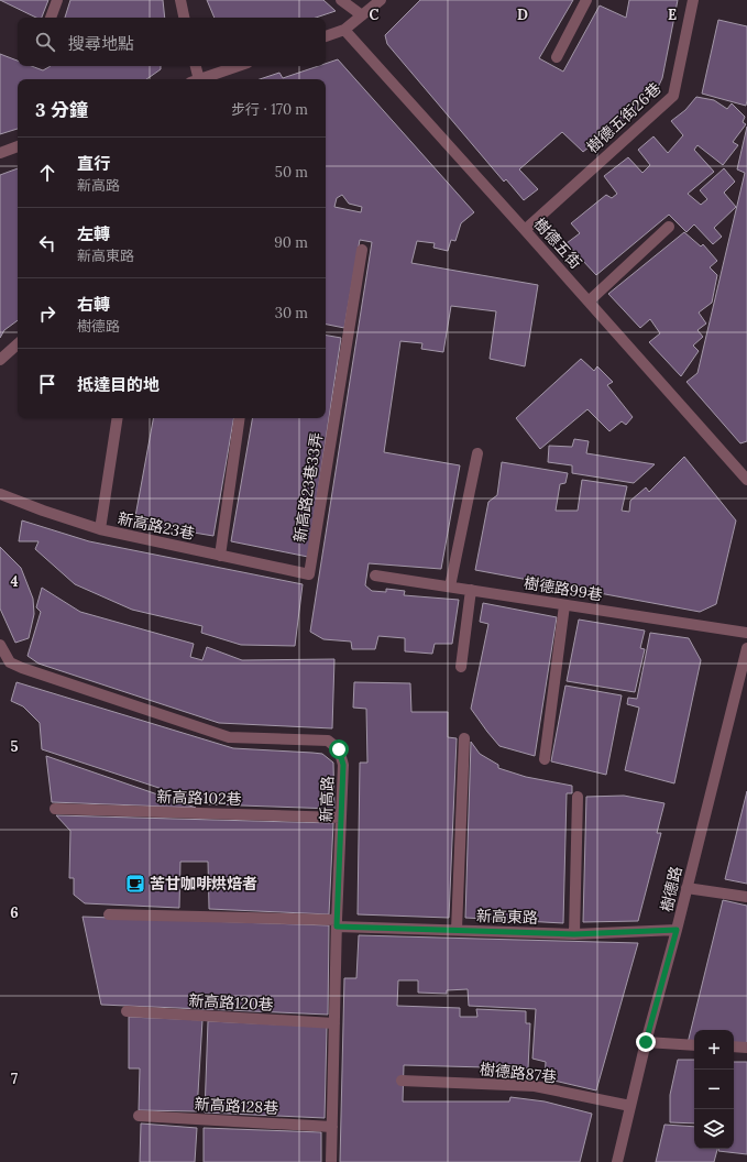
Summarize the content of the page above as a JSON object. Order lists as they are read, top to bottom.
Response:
{
  "streets": {
    "street": [
      "樹德五街26巷",
      "樹德五街",
      "新高路23巷33弄",
      "新高路23巷",
      "樹德路99巷",
      "新高路102巷",
      "新高路",
      "樹德路",
      "新高東路",
      "新高路120巷",
      "樹德路87巷",
      "新高路128巷"
    ]
  },
  "crossings": [
    ["樹德五街26巷", "樹德五街"],
    ["新高路23巷33弄", "新高路23巷"],
    ["新高路102巷", "新高路"],
    ["新高路", "新高東路"],
    ["新高路", "新高路120巷"],
    ["新高路", "新高路128巷"],
    ["樹德路", "新高東路"],
    ["樹德路", "樹德路87巷"]
  ],
  "places": {
    "cafe": ["苦甘咖啡烘焙者"]
  },
  "page": {
    "search": "搜尋地點",
    "heading": ["3 分鐘", "步行 · 170 m"],
    "list": [
      ["直行", "新高路", "50 m"],
      ["左轉", "新高東路", "90 m"],
      ["右轉", "樹德路", "30 m"],
      "抵達目的地"
    ],
    "map_buttons": ["+", "−"]
  },
  "grid": {
    "columns": ["C", "D", "E"],
    "rows": [
      "4",
      "5",
      "6",
      "7"
    ]
  }
}
